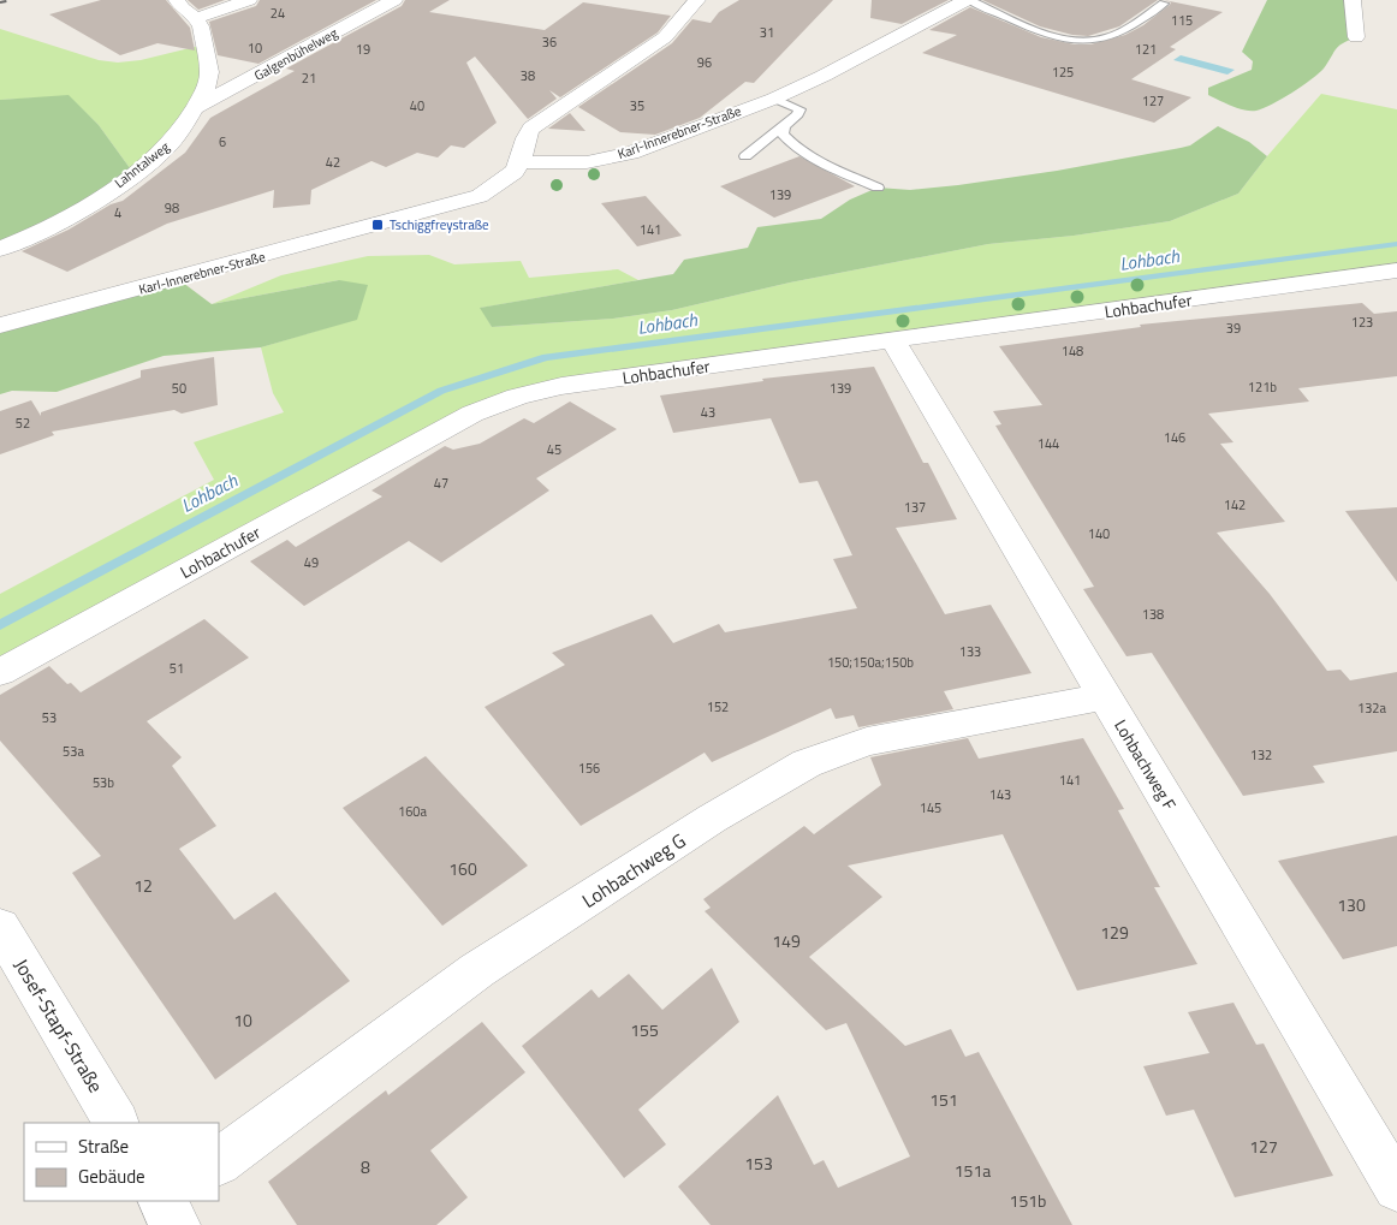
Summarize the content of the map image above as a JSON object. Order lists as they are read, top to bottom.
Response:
{
  "streets": {
    "street": [
      "Galgenbühelweg",
      "Karl-Innerebner-Straße",
      "Lahntalweg",
      "Lohbachufer",
      "Lohbachweg F",
      "Lohbachweg G",
      "Josef-Stapf-Straße"
    ]
  },
  "crossings": [
    ["Galgenbühelweg", "Lahntalweg"],
    ["Lohbachufer", "Lohbachweg F"],
    ["Lohbachweg F", "Lohbachweg G"]
  ],
  "water": ["Lohbach"],
  "places": {
    "transit": ["Tschiggfreystraße"]
  },
  "house_numbers": [
    "24",
    "115",
    "31",
    "36",
    "10",
    "19",
    "121",
    "96",
    "125",
    "38",
    "21",
    "127",
    "40",
    "35",
    "6",
    "42",
    "139",
    "98",
    "4",
    "141",
    "123",
    "39",
    "148",
    "121b",
    "50",
    "139",
    "43",
    "52",
    "146",
    "144",
    "45",
    "47",
    "142",
    "137",
    "140",
    "49",
    "138",
    "133",
    "150;150a;150b",
    "51",
    "152",
    "132a",
    "53",
    "53a",
    "132",
    "156",
    "141",
    "53b",
    "143",
    "145",
    "160a",
    "160",
    "12",
    "130",
    "129",
    "149",
    "10",
    "155",
    "151",
    "127",
    "153",
    "8",
    "151a",
    "151b"
  ],
  "legend": ["Straße", "Gebäude"]
}
